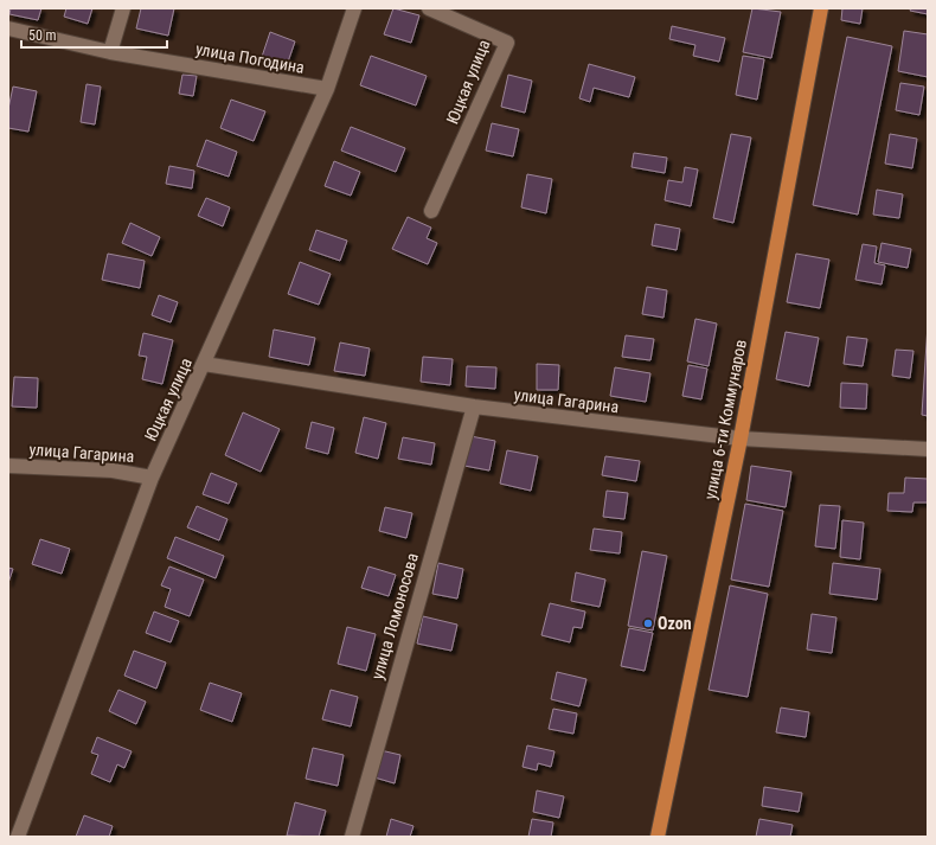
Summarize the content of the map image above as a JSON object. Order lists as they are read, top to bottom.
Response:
{
  "streets": {
    "main road": ["улица 6-ти Коммунаров"],
    "street": [
      "улица Погодина",
      "Юцкая улица",
      "улица Гагарина",
      "улица Ломоносова"
    ]
  },
  "crossings": [
    ["улица Погодина", "Юцкая улица"],
    ["Юцкая улица", "улица Гагарина"],
    ["улица Гагарина", "улица 6-ти Коммунаров"],
    ["улица Гагарина", "улица Ломоносова"]
  ],
  "places": ["Ozon"],
  "scale_bar": "50 m"
}
